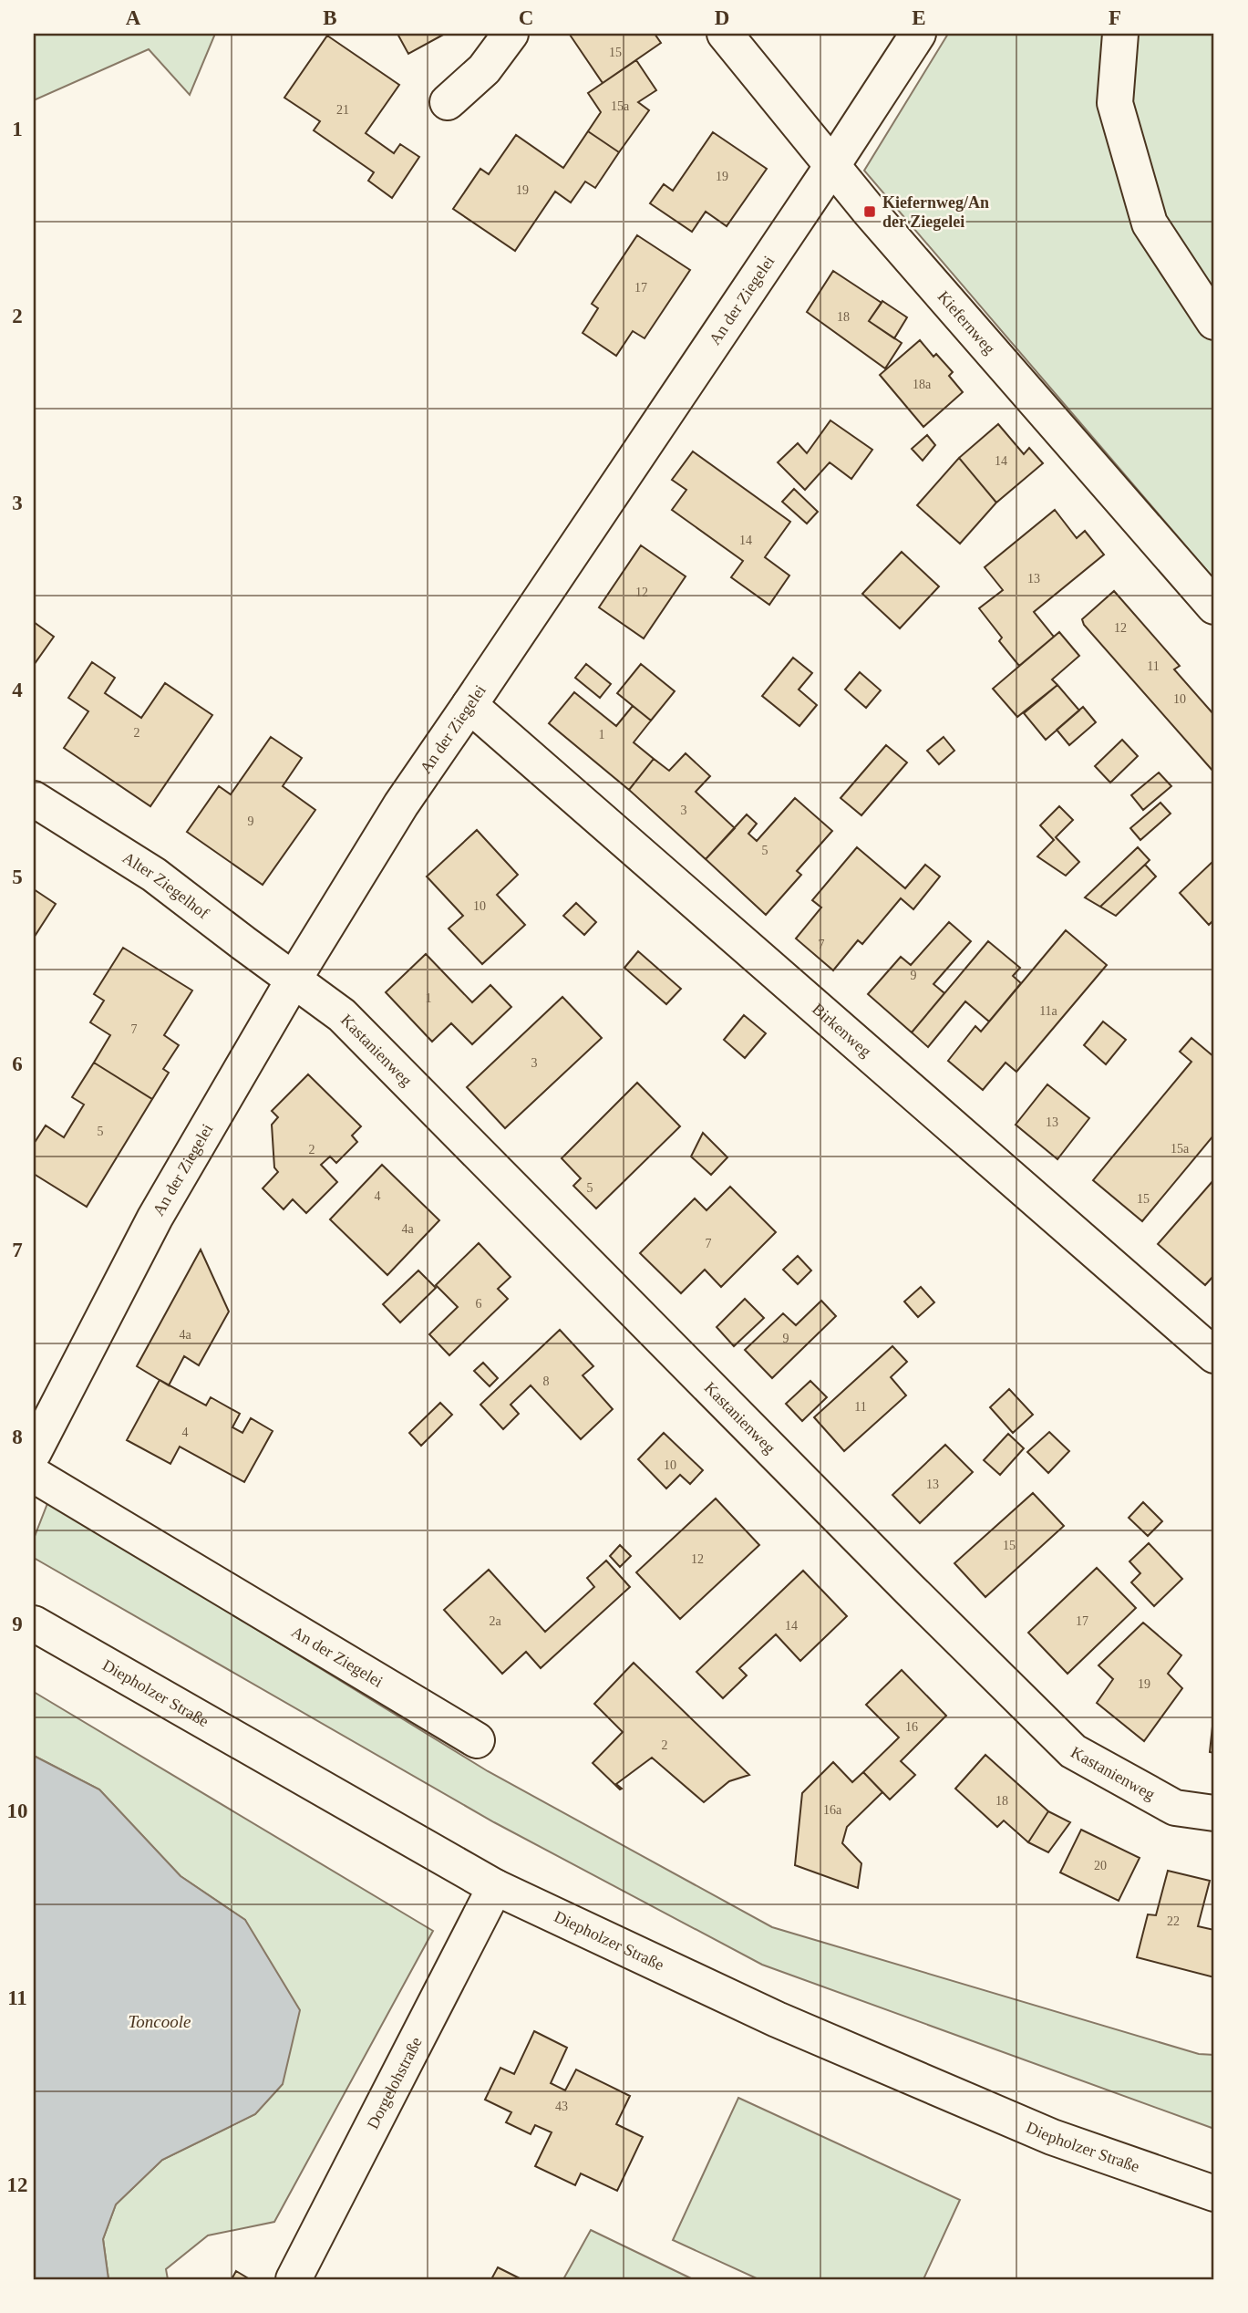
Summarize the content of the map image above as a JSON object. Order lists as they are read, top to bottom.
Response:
{
  "streets": {
    "street": [
      "An der Ziegelei",
      "Kiefernweg",
      "Alter Ziegelhof",
      "Birkenweg",
      "Kastanienweg",
      "Diepholzer Straße",
      "Dorgelohstraße"
    ]
  },
  "crossings": [
    ["An der Ziegelei", "Kiefernweg"],
    ["An der Ziegelei", "Alter Ziegelhof"],
    ["An der Ziegelei", "Birkenweg"],
    ["An der Ziegelei", "Kastanienweg"],
    ["Alter Ziegelhof", "Kastanienweg"],
    ["Diepholzer Straße", "Dorgelohstraße"]
  ],
  "water": ["Toncoole"],
  "places": {
    "transit": ["Kiefernweg/An der Ziegelei"]
  },
  "house_numbers": [
    "15",
    "15a",
    "21",
    "19",
    "19",
    "17",
    "18",
    "18a",
    "14",
    "14",
    "13",
    "12",
    "12",
    "11",
    "10",
    "2",
    "1",
    "3",
    "9",
    "5",
    "10",
    "7",
    "9",
    "1",
    "11a",
    "7",
    "3",
    "13",
    "5",
    "15a",
    "2",
    "5",
    "4",
    "15",
    "4a",
    "7",
    "6",
    "4a",
    "9",
    "8",
    "11",
    "4",
    "10",
    "13",
    "15",
    "12",
    "2a",
    "17",
    "14",
    "19",
    "16",
    "2",
    "18",
    "16a",
    "20",
    "22",
    "43"
  ],
  "grid": {
    "columns": [
      "A",
      "B",
      "C",
      "D",
      "E",
      "F"
    ],
    "rows": [
      "1",
      "2",
      "3",
      "4",
      "5",
      "6",
      "7",
      "8",
      "9",
      "10",
      "11",
      "12"
    ]
  }
}
